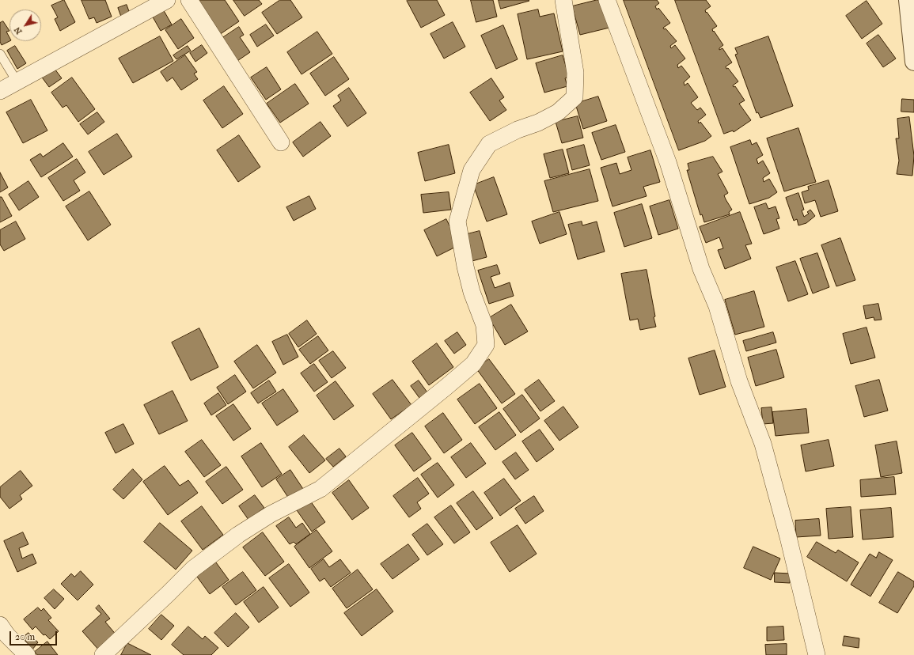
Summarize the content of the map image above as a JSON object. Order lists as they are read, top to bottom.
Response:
{
  "scale_bar": "20 m",
  "north": "bottom left"
}
